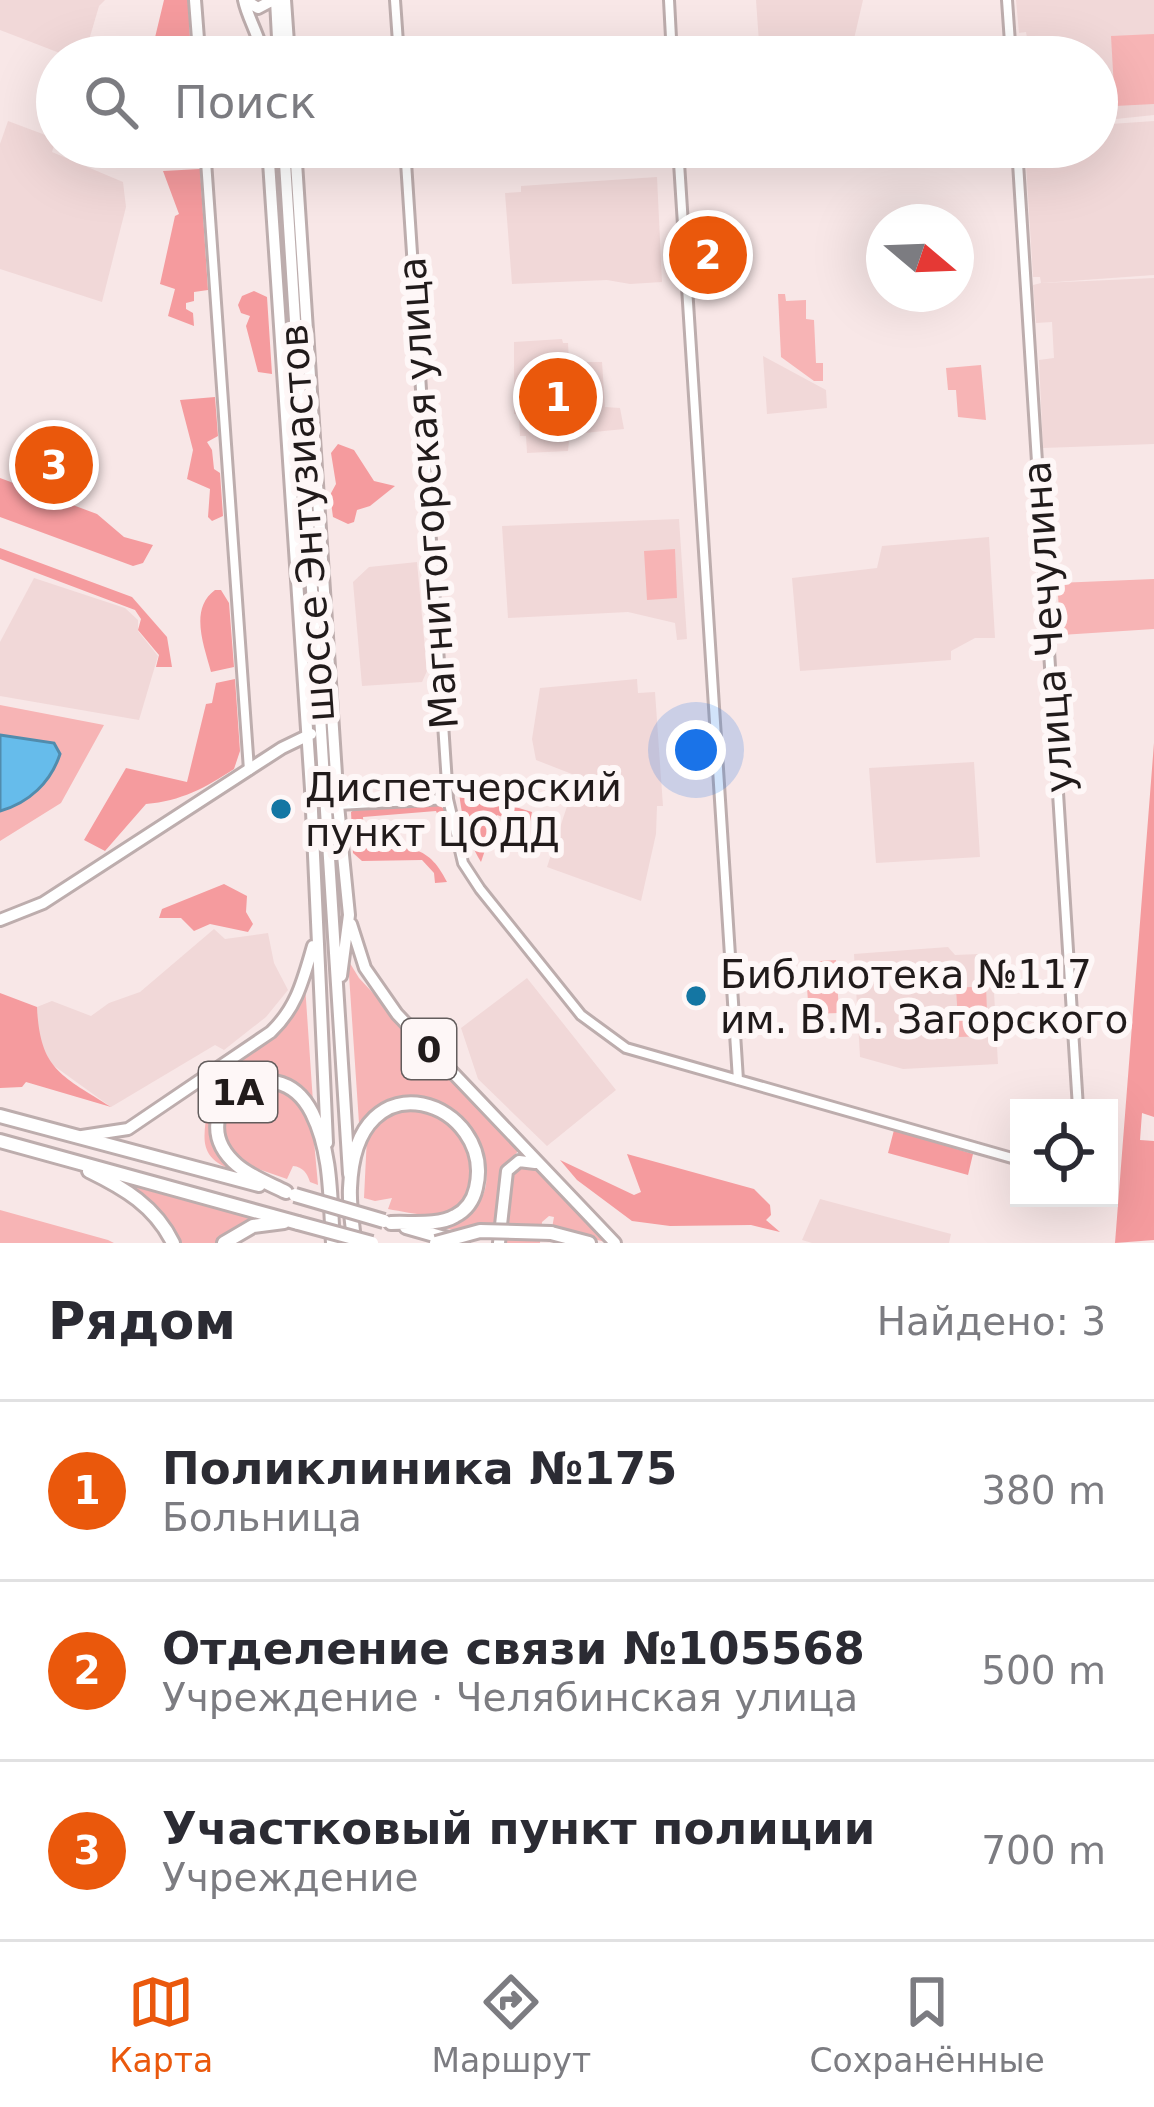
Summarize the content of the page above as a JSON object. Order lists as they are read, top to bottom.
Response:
{
  "streets": {
    "highway": ["1A"],
    "main road": ["шоссе Энтузиастов", "0"],
    "street": ["Магнитогорская улица", "улица Чечулина"]
  },
  "crossings": [
    ["шоссе Энтузиастов", "1A"]
  ],
  "places": ["Диспетчерский пункт ЦОДД", "Библиотека №117 им. В.М. Загорского"],
  "north": "right",
  "page": {
    "search": "Поиск",
    "pins": ["2", "1", "3"],
    "heading": ["Рядом", "Найдено: 3"],
    "list": [
      {
        "mark": "1",
        "name": "Поликлиника №175",
        "note": "Больница",
        "value": "380 m"
      },
      {
        "mark": "2",
        "name": "Отделение связи №105568",
        "note": "Учреждение · Челябинская улица",
        "value": "500 m"
      },
      {
        "mark": "3",
        "name": "Участковый пункт полиции",
        "note": "Учреждение",
        "value": "700 m"
      }
    ],
    "nav": ["Карта", "Маршрут", "Сохранённые"]
  }
}
